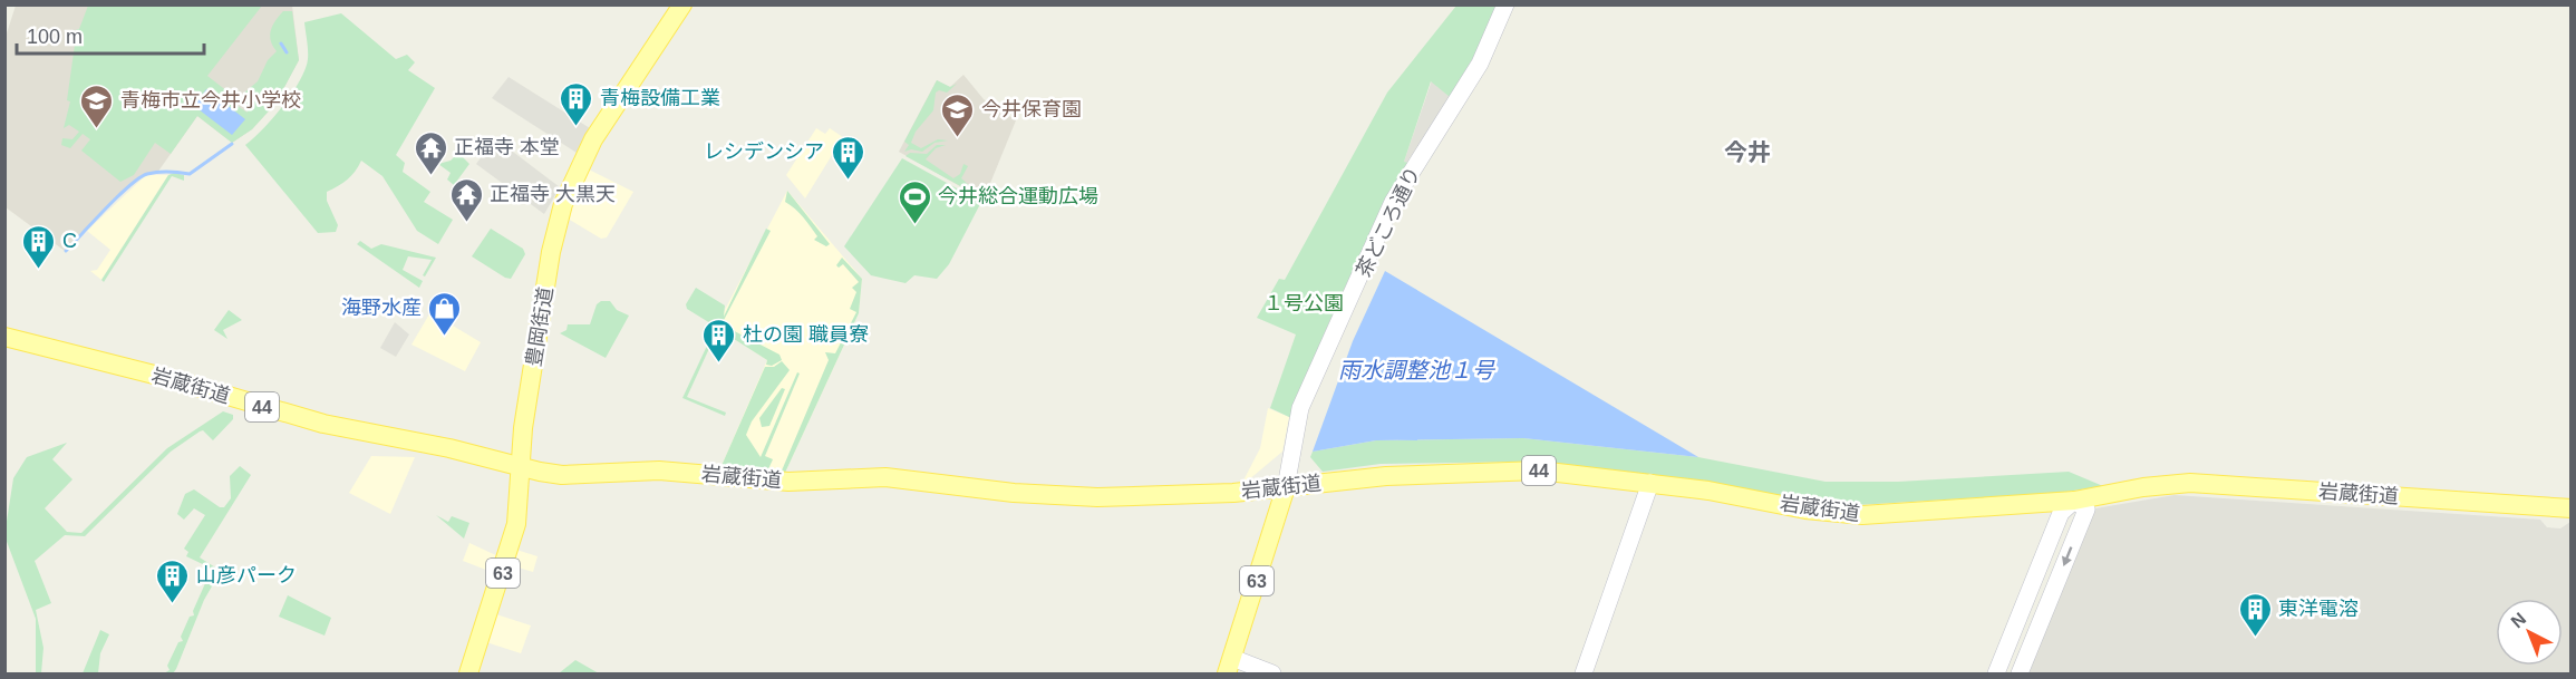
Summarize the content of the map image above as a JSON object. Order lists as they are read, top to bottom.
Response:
{
  "streets": {
    "main road": [
      "豊岡街道",
      "岩蔵街道",
      "44",
      "63"
    ],
    "street": ["茶どころ通り"]
  },
  "crossings": [
    ["茶どころ通り", "岩蔵街道"],
    ["茶どころ通り", "63"],
    ["豊岡街道", "岩蔵街道"],
    ["岩蔵街道", "63"]
  ],
  "districts": ["今井"],
  "water": ["雨水調整池１号"],
  "parks": ["１号公園"],
  "places": {
    "building": [
      "青梅設備工業",
      "レシデンシア",
      "C",
      "杜の園 職員寮",
      "山彦パーク",
      "東洋電溶"
    ],
    "school or university": ["青梅市立今井小学校", "今井保育園"],
    "temple": ["正福寺 本堂", "正福寺 大黒天"],
    "sports": ["今井総合運動広場"],
    "shop": ["海野水産"]
  },
  "scale_bar": "100 m",
  "north": "top left"
}
